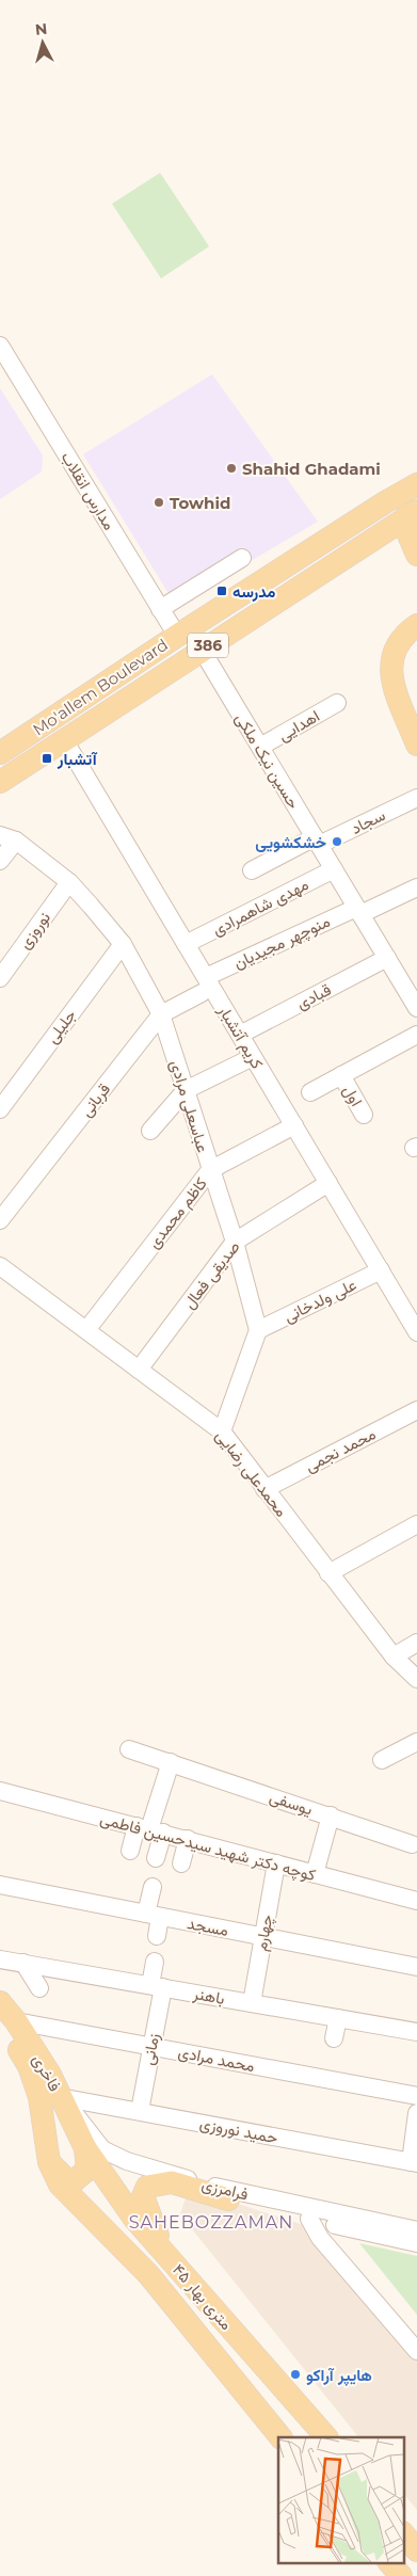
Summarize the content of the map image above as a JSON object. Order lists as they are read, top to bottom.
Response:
{
  "streets": {
    "main road": [
      "386",
      "Mo'allem Boulevard",
      "فاخری",
      "۴۵ متری بهار"
    ],
    "street": [
      "مدارس انقلاب",
      "اهدایی",
      "حسین نیک ملکی",
      "سجاد",
      "مهدی شاهمرادی",
      "نوروزی",
      "منوچهر مجیدیان",
      "قبادی",
      "جلیلی",
      "کریم آتشبار",
      "اول",
      "قربانی",
      "عباسعلی مرادی",
      "کاظم محمدی",
      "صدیقی فعال",
      "علی ولدخانی",
      "محمد نجمی",
      "محمدعلی رضایی",
      "یوسفی",
      "کوچه دکتر شهید سیدحسین فاطمی",
      "مسجد",
      "چهارم",
      "باهنر",
      "زمانی",
      "محمد مرادی",
      "حمید نوروزی",
      "فرامرزی"
    ]
  },
  "crossings": [
    ["مدارس انقلاب", "Mo'allem Boulevard"],
    ["Mo'allem Boulevard", "حسین نیک ملکی"],
    ["Mo'allem Boulevard", "کریم آتشبار"],
    ["اهدایی", "حسین نیک ملکی"],
    ["حسین نیک ملکی", "سجاد"],
    ["حسین نیک ملکی", "مهدی شاهمرادی"],
    ["حسین نیک ملکی", "منوچهر مجیدیان"],
    ["حسین نیک ملکی", "قبادی"],
    ["مهدی شاهمرادی", "کریم آتشبار"],
    ["نوروزی", "عباسعلی مرادی"],
    ["منوچهر مجیدیان", "کریم آتشبار"],
    ["منوچهر مجیدیان", "قربانی"],
    ["قبادی", "کریم آتشبار"],
    ["جلیلی", "عباسعلی مرادی"],
    ["کریم آتشبار", "قربانی"],
    ["کریم آتشبار", "کاظم محمدی"],
    ["کریم آتشبار", "صدیقی فعال"],
    ["کریم آتشبار", "علی ولدخانی"],
    ["قربانی", "عباسعلی مرادی"],
    ["عباسعلی مرادی", "کاظم محمدی"],
    ["عباسعلی مرادی", "صدیقی فعال"],
    ["عباسعلی مرادی", "علی ولدخانی"],
    ["کاظم محمدی", "محمدعلی رضایی"],
    ["صدیقی فعال", "محمدعلی رضایی"],
    ["محمد نجمی", "محمدعلی رضایی"],
    ["کوچه دکتر شهید سیدحسین فاطمی", "چهارم"],
    ["مسجد", "چهارم"],
    ["چهارم", "باهنر"],
    ["باهنر", "زمانی"],
    ["زمانی", "محمد مرادی"],
    ["زمانی", "حمید نوروزی"],
    ["محمد مرادی", "فاخری"],
    ["فاخری", "حمید نوروزی"],
    ["فاخری", "فرامرزی"],
    ["فاخری", "۴۵ متری بهار"],
    ["حمید نوروزی", "فرامرزی"]
  ],
  "districts": ["SAHEBOZZAMAN"],
  "places": {
    "other": [
      "Shahid Ghadami",
      "Towhid",
      "خشکشویی",
      "هایپر آراکو"
    ],
    "transit": ["مدرسه", "آتشبار"]
  },
  "north": "top"
}
